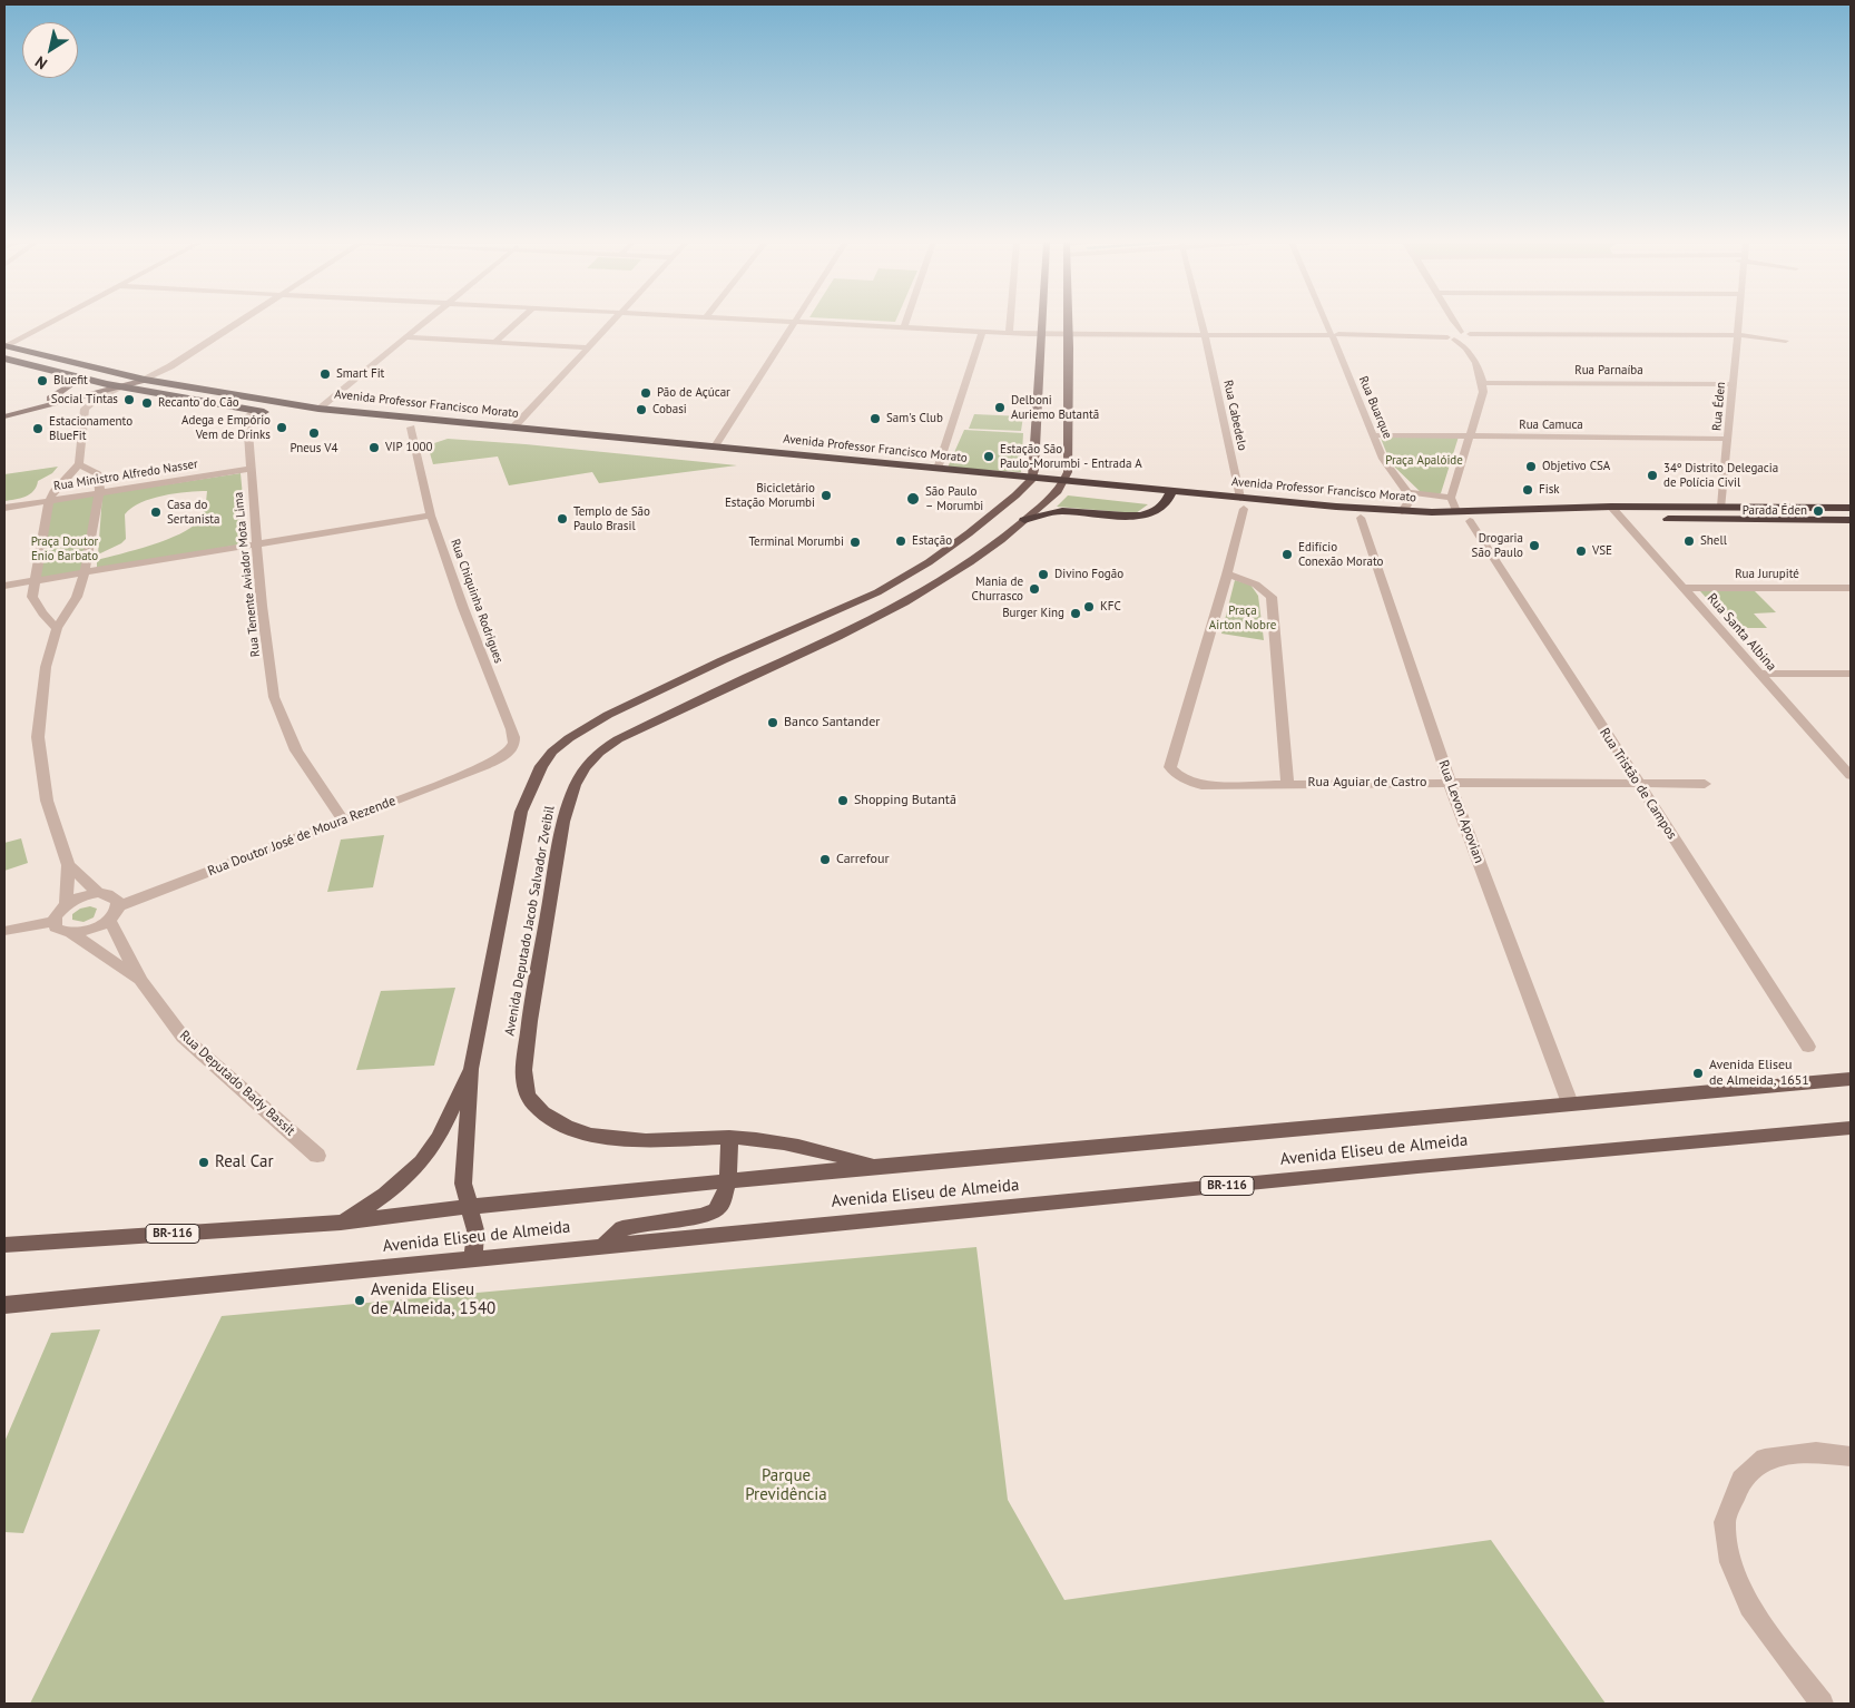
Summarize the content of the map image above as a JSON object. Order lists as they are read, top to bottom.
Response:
{
  "streets": {
    "highway": ["Avenida Professor Francisco Morato"],
    "main road": ["Avenida Deputado Jacob Salvador Zveibil", "Avenida Eliseu de Almeida", "BR-116"],
    "street": [
      "Rua Parnaíba",
      "Rua Éden",
      "Rua Buarque",
      "Rua Cabedelo",
      "Rua Camuca",
      "Rua Ministro Alfredo Nasser",
      "Rua Tenente Aviador Mota Lima",
      "Rua Jurupité",
      "Rua Chiquinha Rodrigues",
      "Rua Santa Albina",
      "Rua Aguiar de Castro",
      "Rua Tristão de Campos",
      "Rua Levon Apovian",
      "Rua Doutor José de Moura Rezende",
      "Rua Deputado Bady Bassit"
    ]
  },
  "crossings": [
    ["Rua Parnaíba", "Rua Éden"],
    ["Avenida Professor Francisco Morato", "Rua Éden"],
    ["Avenida Professor Francisco Morato", "Rua Cabedelo"],
    ["Avenida Professor Francisco Morato", "Rua Tenente Aviador Mota Lima"],
    ["Avenida Professor Francisco Morato", "Rua Chiquinha Rodrigues"],
    ["Avenida Professor Francisco Morato", "Rua Santa Albina"],
    ["Avenida Professor Francisco Morato", "Rua Tristão de Campos"],
    ["Avenida Professor Francisco Morato", "Rua Levon Apovian"],
    ["Avenida Professor Francisco Morato", "Avenida Deputado Jacob Salvador Zveibil"],
    ["Rua Éden", "Rua Camuca"],
    ["Rua Buarque", "Rua Camuca"],
    ["Rua Ministro Alfredo Nasser", "Rua Tenente Aviador Mota Lima"],
    ["Rua Tenente Aviador Mota Lima", "Rua Doutor José de Moura Rezende"],
    ["Rua Jurupité", "Rua Santa Albina"],
    ["Rua Chiquinha Rodrigues", "Rua Doutor José de Moura Rezende"],
    ["Rua Aguiar de Castro", "Rua Tristão de Campos"],
    ["Rua Aguiar de Castro", "Rua Levon Apovian"],
    ["Rua Levon Apovian", "Avenida Eliseu de Almeida"],
    ["Avenida Deputado Jacob Salvador Zveibil", "Avenida Eliseu de Almeida"]
  ],
  "parks": [
    "Praça Apalóide",
    "Praça Doutor Enio Barbato",
    "Praça Airton Nobre",
    "Parque Previdência"
  ],
  "places": [
    "Smart Fit",
    "Bluefit",
    "Pão de Açúcar",
    "Social Tintas",
    "Recanto do Cão",
    "Delboni Auriemo Butantã",
    "Cobasi",
    "Sam's Club",
    "Adega e Empório Vem de Drinks",
    "Estacionamento BlueFit",
    "Pneus V4",
    "VIP 1000",
    "Estação São Paulo-Morumbi - Entrada A",
    "Objetivo CSA",
    "34º Distrito Delegacia de Polícia Civil",
    "Fisk",
    "Bicicletário Estação Morumbi",
    "São Paulo – Morumbi",
    "Parada Éden",
    "Casa do Sertanista",
    "Templo de São Paulo Brasil",
    "Estação",
    "Shell",
    "Terminal Morumbi",
    "Drogaria São Paulo",
    "VSE",
    "Edifício Conexão Morato",
    "Divino Fogão",
    "Mania de Churrasco",
    "KFC",
    "Burger King",
    "Banco Santander",
    "Shopping Butantã",
    "Carrefour",
    "Avenida Eliseu de Almeida, 1651",
    "Real Car",
    "Avenida Eliseu de Almeida, 1540"
  ],
  "north": "bottom left"
}
